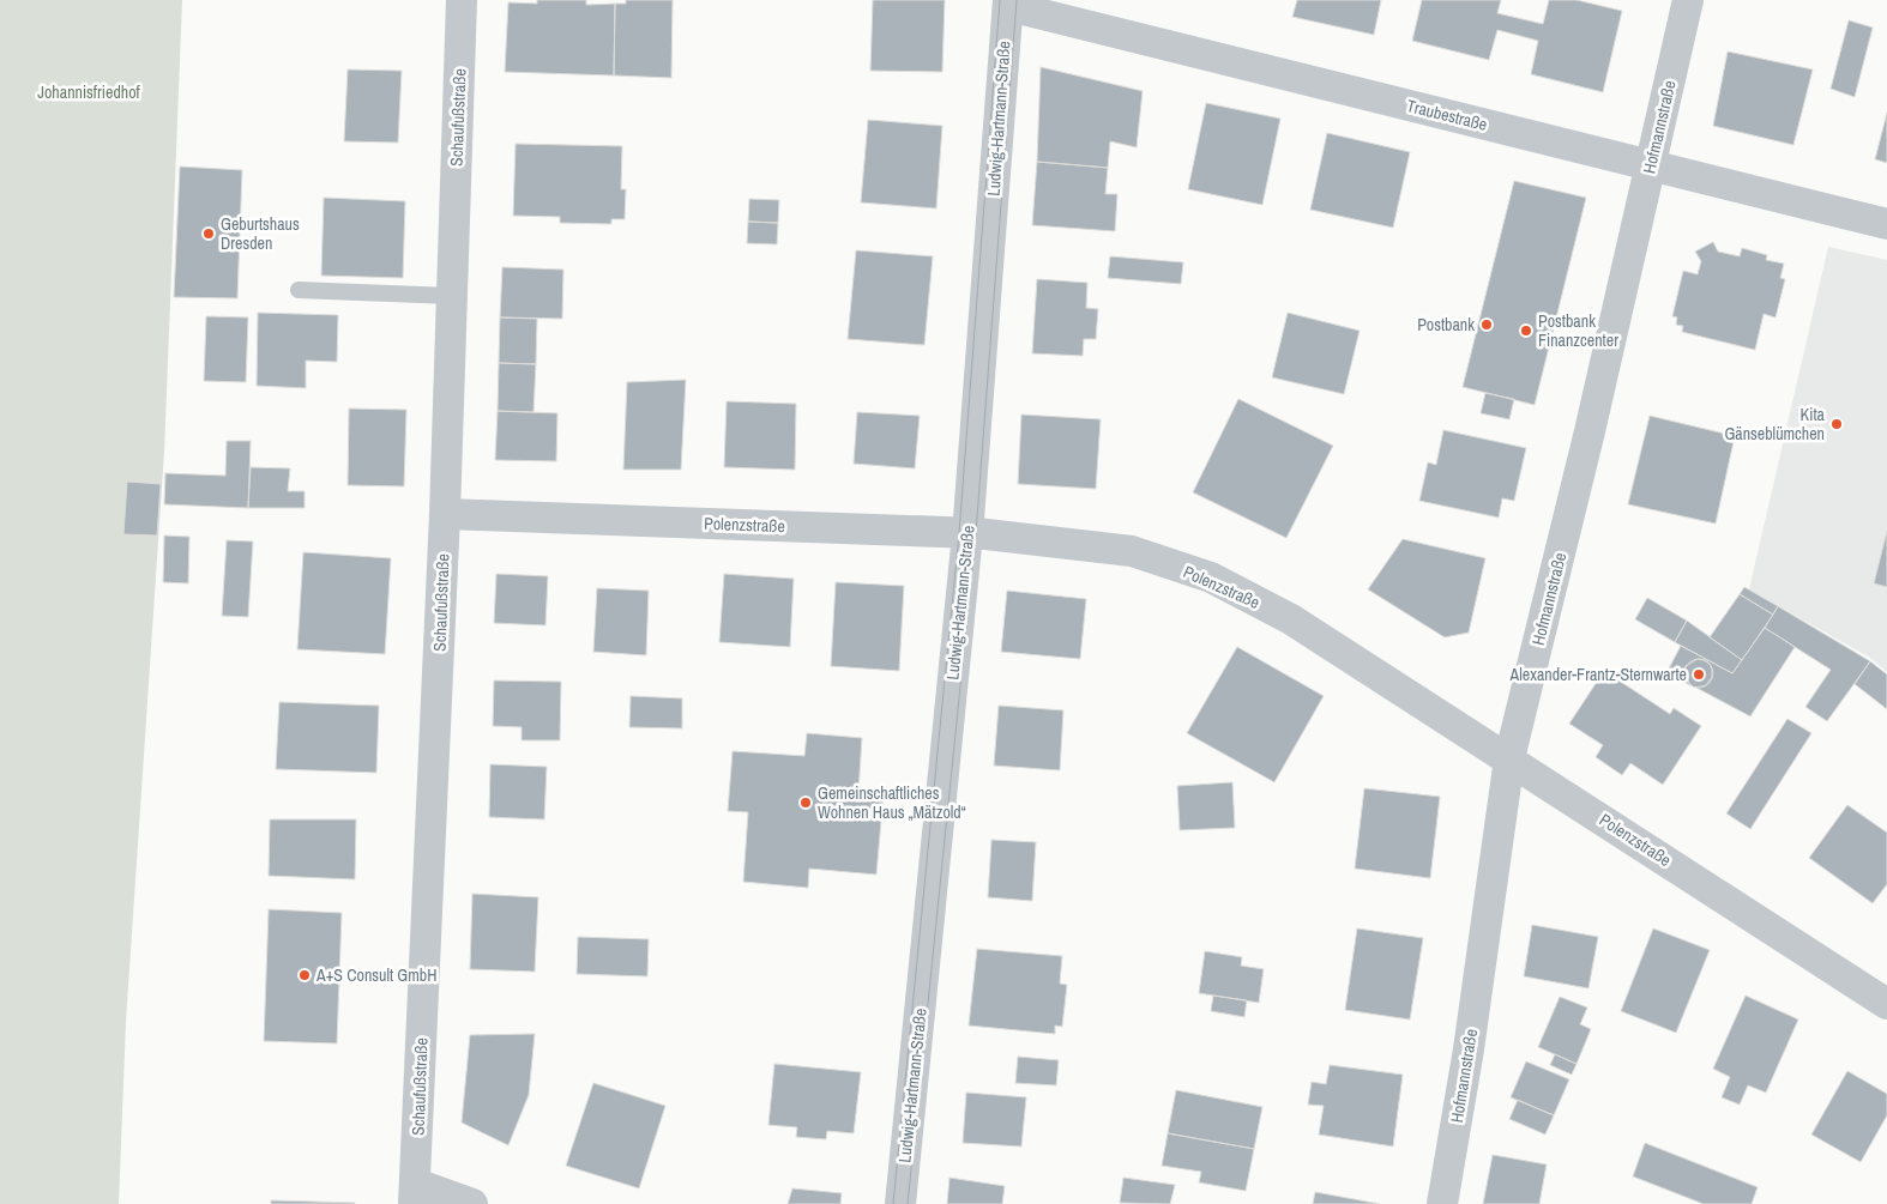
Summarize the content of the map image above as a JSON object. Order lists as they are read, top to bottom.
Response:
{
  "streets": {
    "street": [
      "Traubestraße",
      "Schaufußstraße",
      "Ludwig-Hartmann-Straße",
      "Hofmannstraße",
      "Polenzstraße"
    ]
  },
  "crossings": [
    ["Traubestraße", "Ludwig-Hartmann-Straße"],
    ["Traubestraße", "Hofmannstraße"],
    ["Schaufußstraße", "Polenzstraße"],
    ["Ludwig-Hartmann-Straße", "Polenzstraße"],
    ["Hofmannstraße", "Polenzstraße"]
  ],
  "parks": ["Johannisfriedhof"],
  "places": [
    "Geburtshaus Dresden",
    "Postbank",
    "Postbank Finanzcenter",
    "Kita Gänseblümchen",
    "Alexander-Frantz-Sternwarte",
    "Gemeinschaftliches Wohnen Haus „Mätzold“",
    "A+S Consult GmbH"
  ]
}
